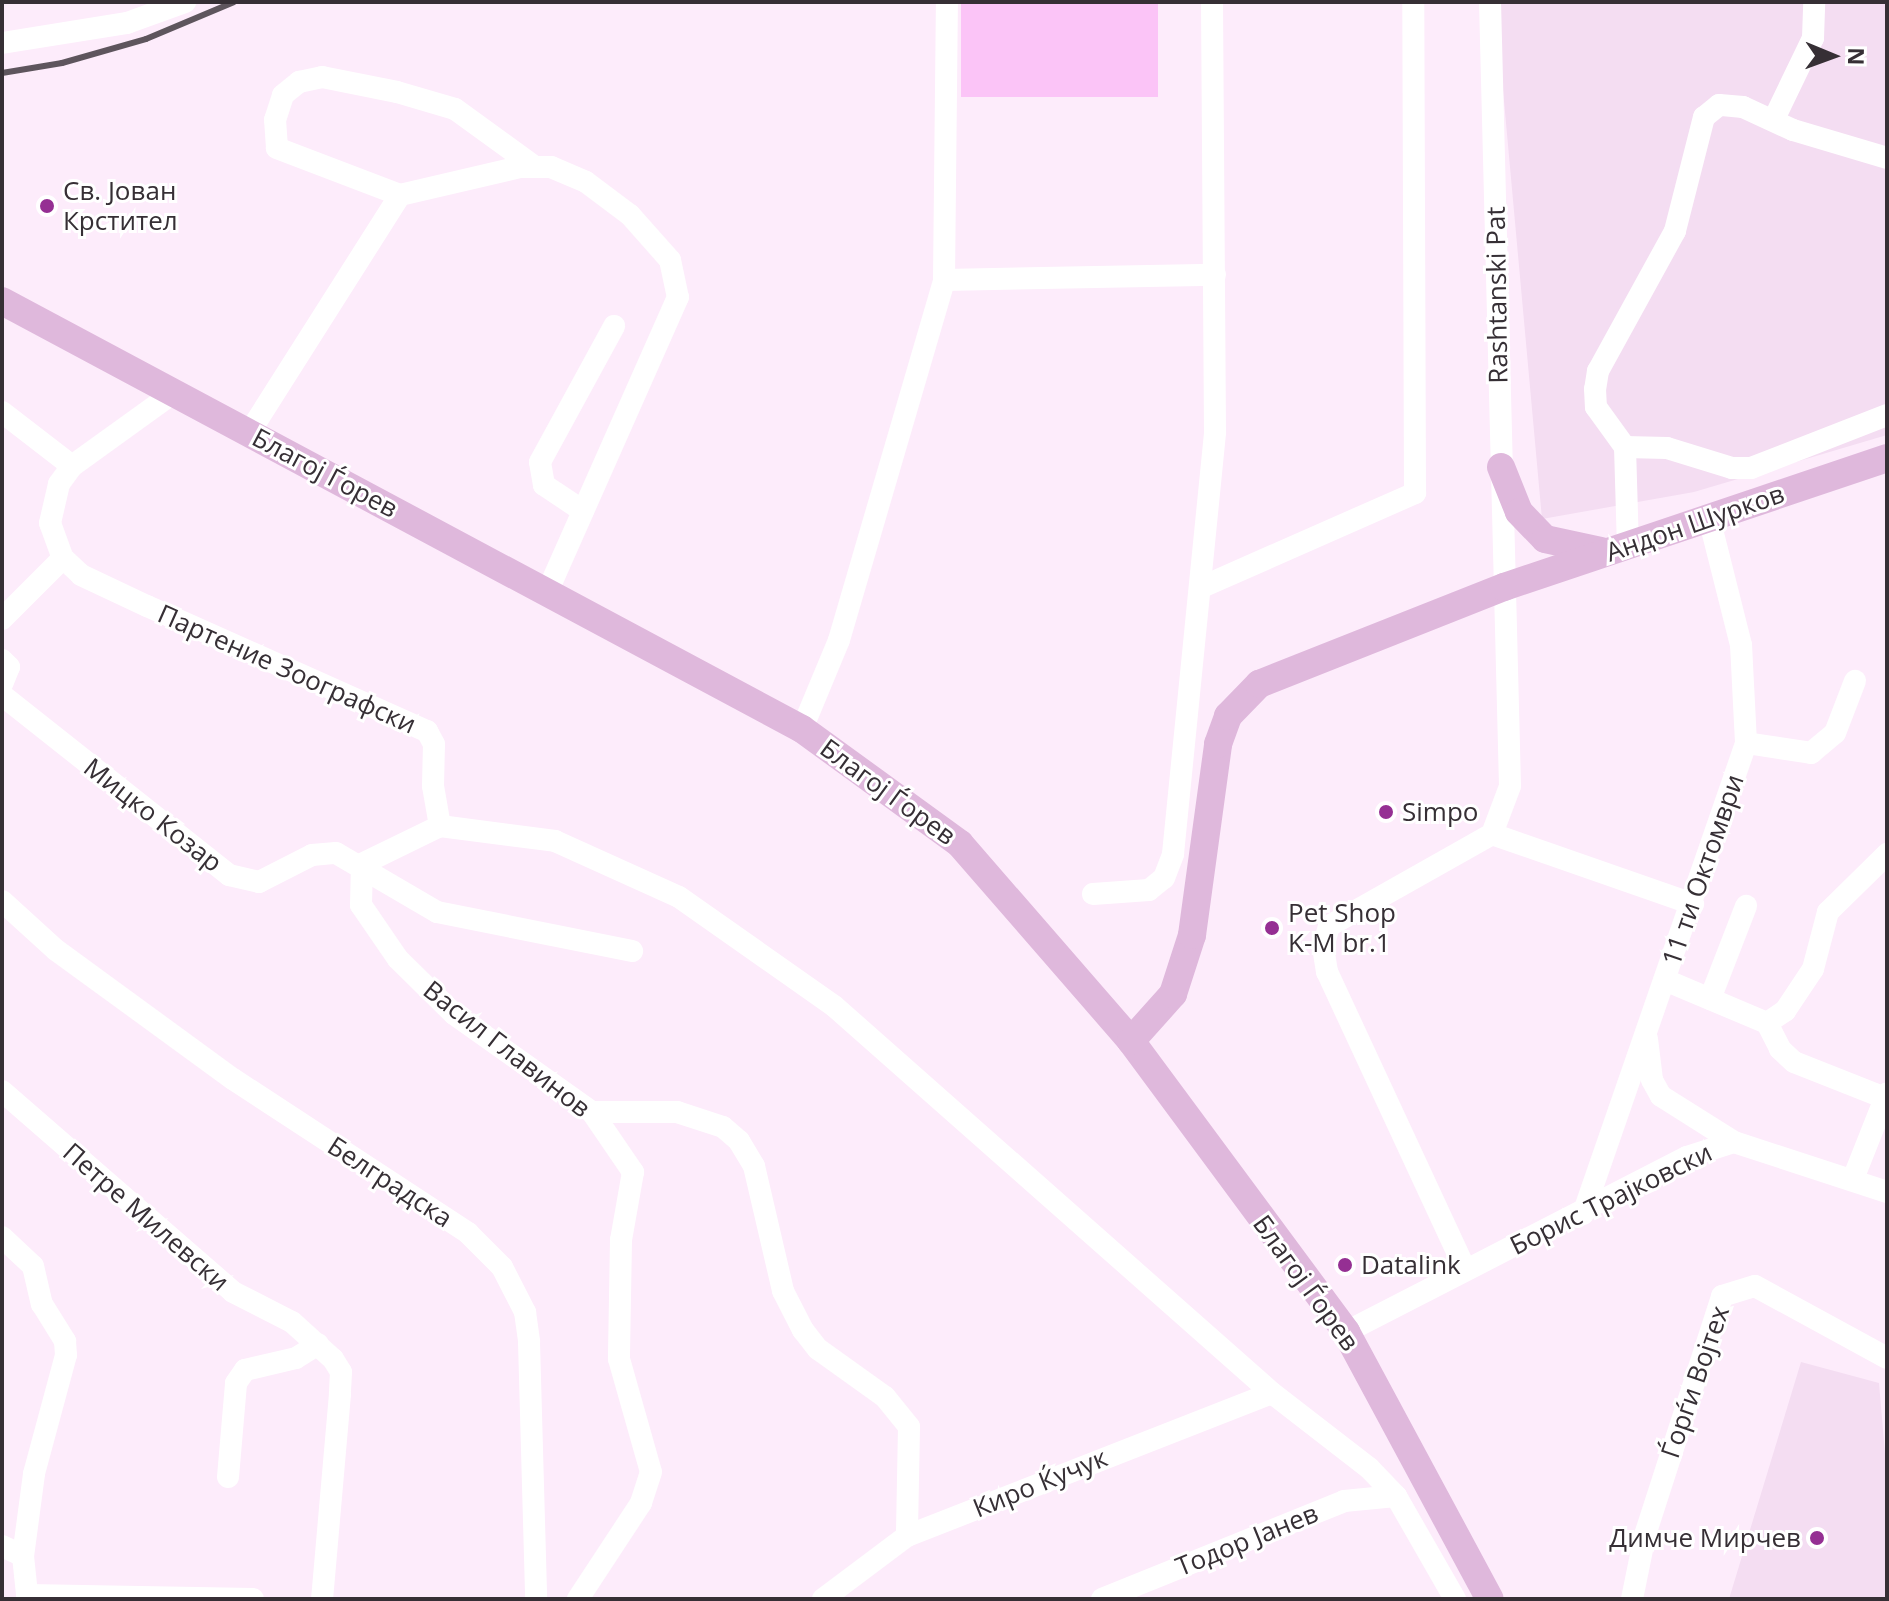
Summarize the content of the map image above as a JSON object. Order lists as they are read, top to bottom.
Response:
{
  "streets": {
    "main road": ["Благој Ѓорев", "Андон Шурков"],
    "street": [
      "Rashtanski Pat",
      "Партение Зоографски",
      "Мицко Козар",
      "11 ти Октомври",
      "Васил Главинов",
      "Белградска",
      "Борис Трајковски",
      "Петре Милевски",
      "Ѓорѓи Војтех",
      "Киро Ќучук",
      "Тодор Јанев"
    ]
  },
  "crossings": [
    ["Rashtanski Pat", "Андон Шурков"],
    ["Благој Ѓорев", "Андон Шурков"],
    ["Благој Ѓорев", "Борис Трајковски"],
    ["Андон Шурков", "11 ти Октомври"],
    ["Мицко Козар", "Васил Главинов"],
    ["11 ти Октомври", "Борис Трајковски"]
  ],
  "places": [
    "Св. Јован Крстител",
    "Simpo",
    "Pet Shop K-M br.1",
    "Datalink",
    "Димче Мирчев"
  ],
  "north": "right"
}
